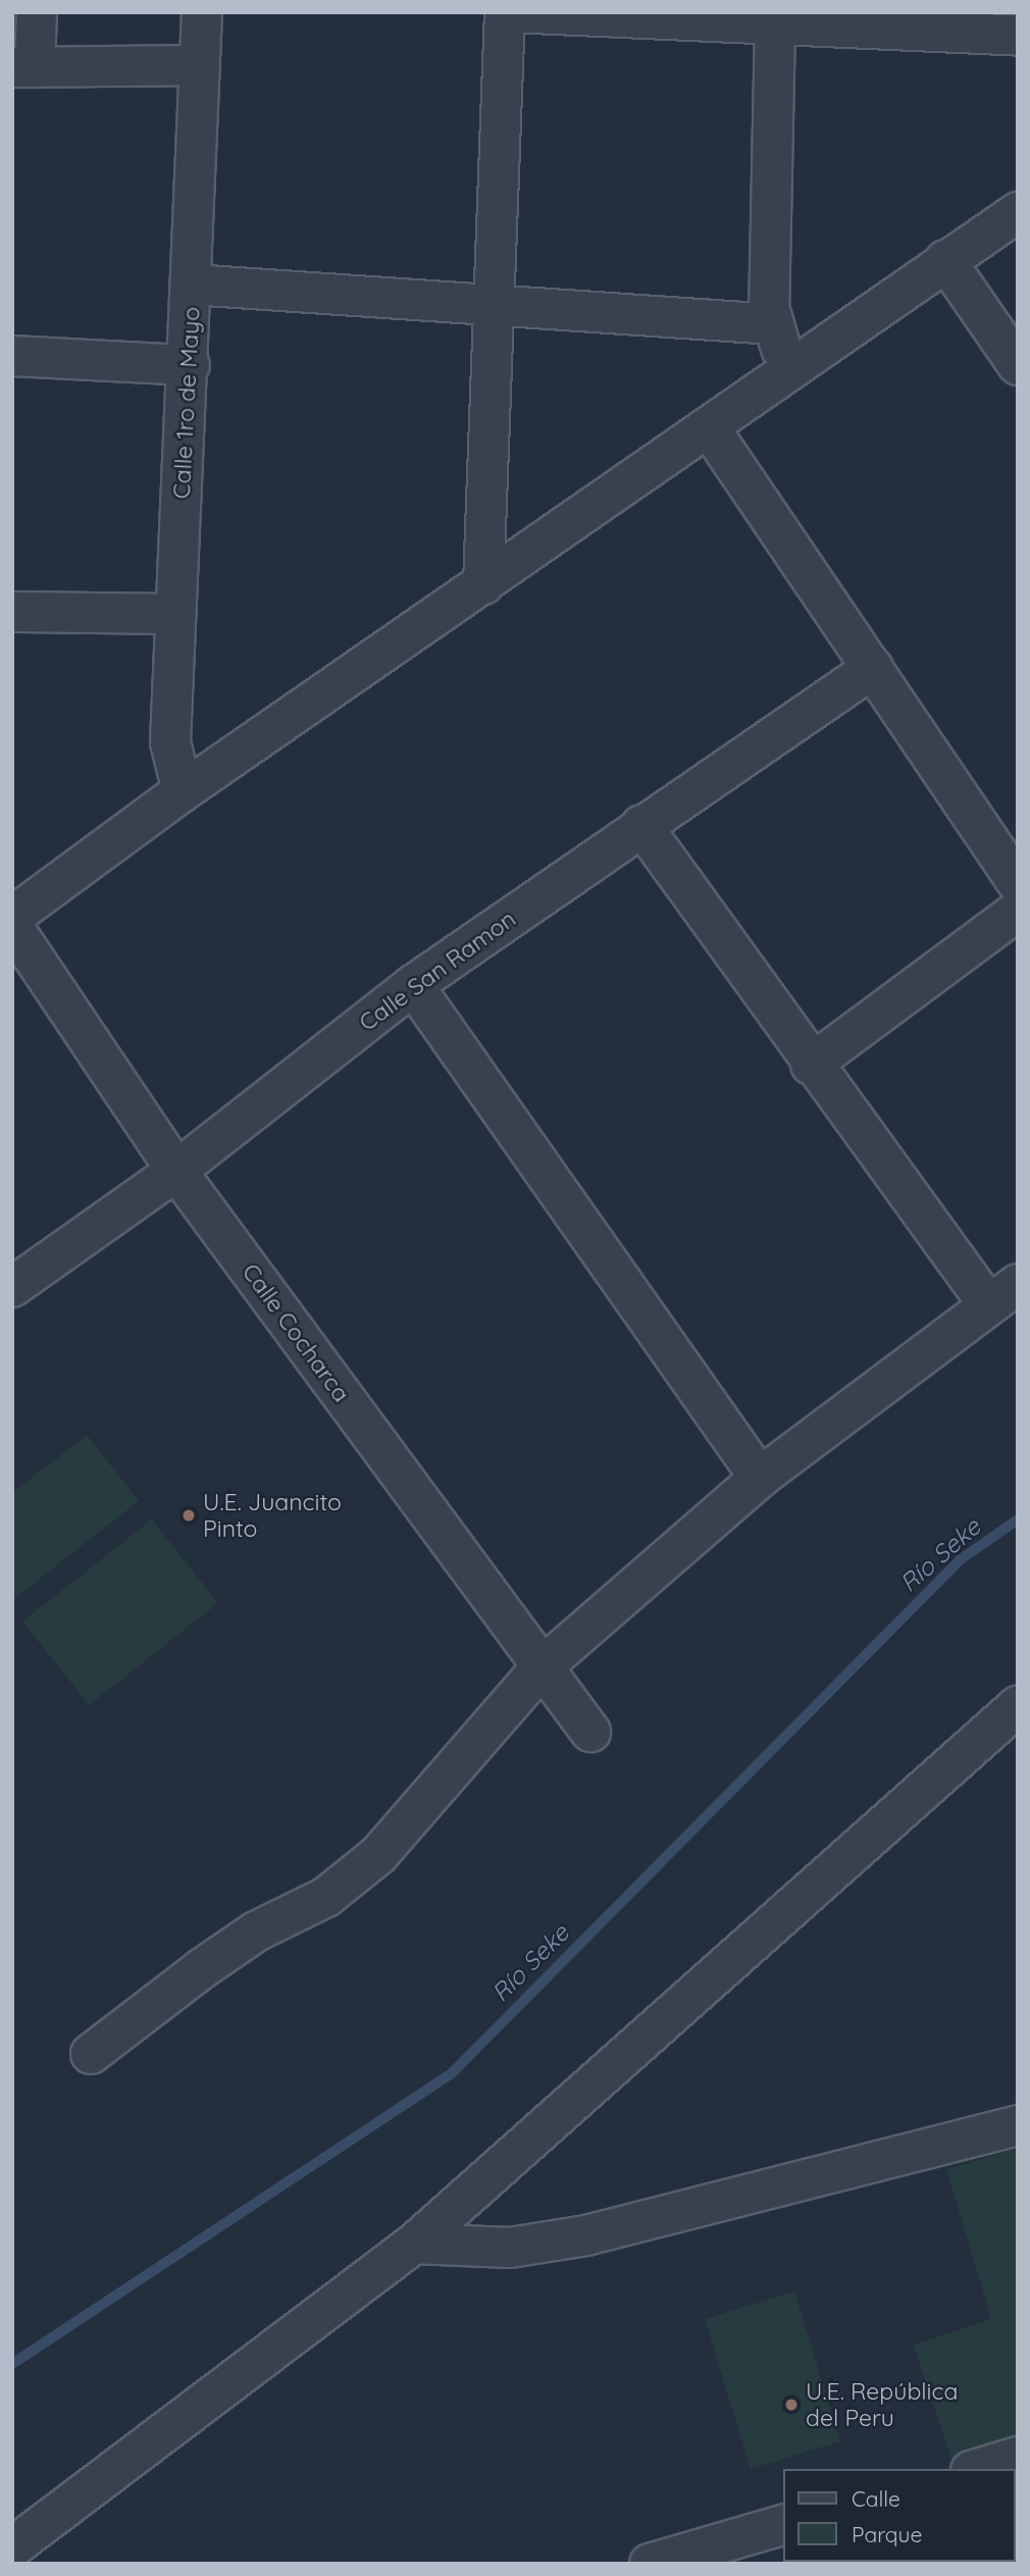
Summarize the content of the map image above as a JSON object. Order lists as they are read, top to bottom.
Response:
{
  "streets": {
    "street": ["Calle 1ro de Mayo", "Calle San Ramon", "Calle Cocharca"]
  },
  "crossings": [
    ["Calle San Ramon", "Calle Cocharca"]
  ],
  "water": ["Río Seke"],
  "places": ["U.E. Juancito Pinto", "U.E. República del Peru"],
  "legend": ["Calle", "Parque"]
}
